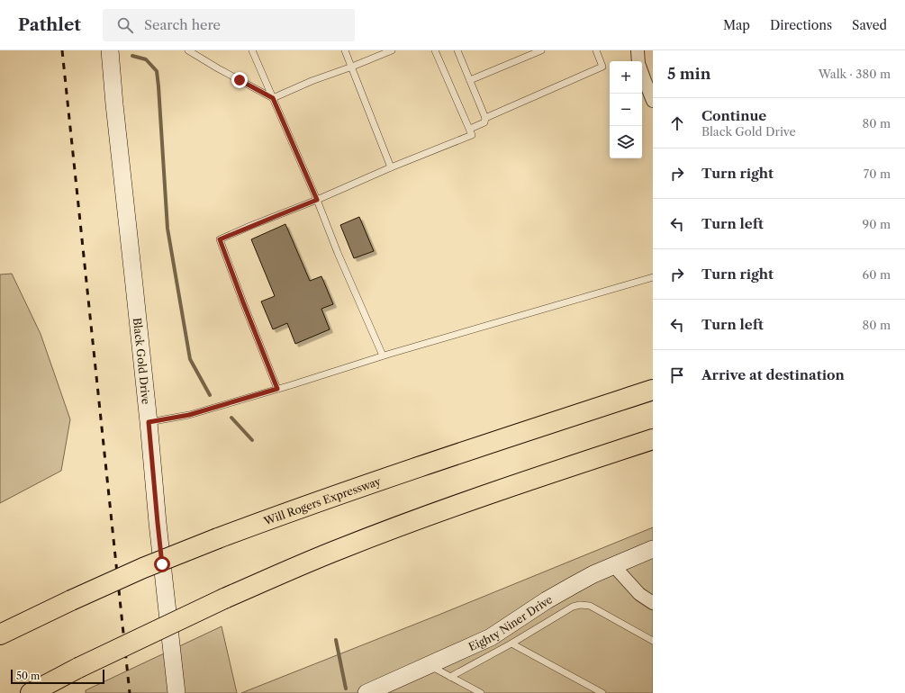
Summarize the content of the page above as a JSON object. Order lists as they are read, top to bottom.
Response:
{
  "streets": {
    "highway": ["Will Rogers Expressway"],
    "street": ["Black Gold Drive", "Eighty Niner Drive"]
  },
  "scale_bar": "50 m",
  "page": {
    "header": "Pathlet",
    "search": "Search here",
    "nav": ["Map", "Directions", "Saved"],
    "heading": ["5 min", "Walk · 380 m"],
    "map_buttons": ["+", "−"],
    "list": [
      ["Continue", "Black Gold Drive", "80 m"],
      ["Turn right", "70 m"],
      ["Turn left", "90 m"],
      ["Turn right", "60 m"],
      ["Turn left", "80 m"],
      "Arrive at destination"
    ],
    "scale": "50 m"
  }
}
